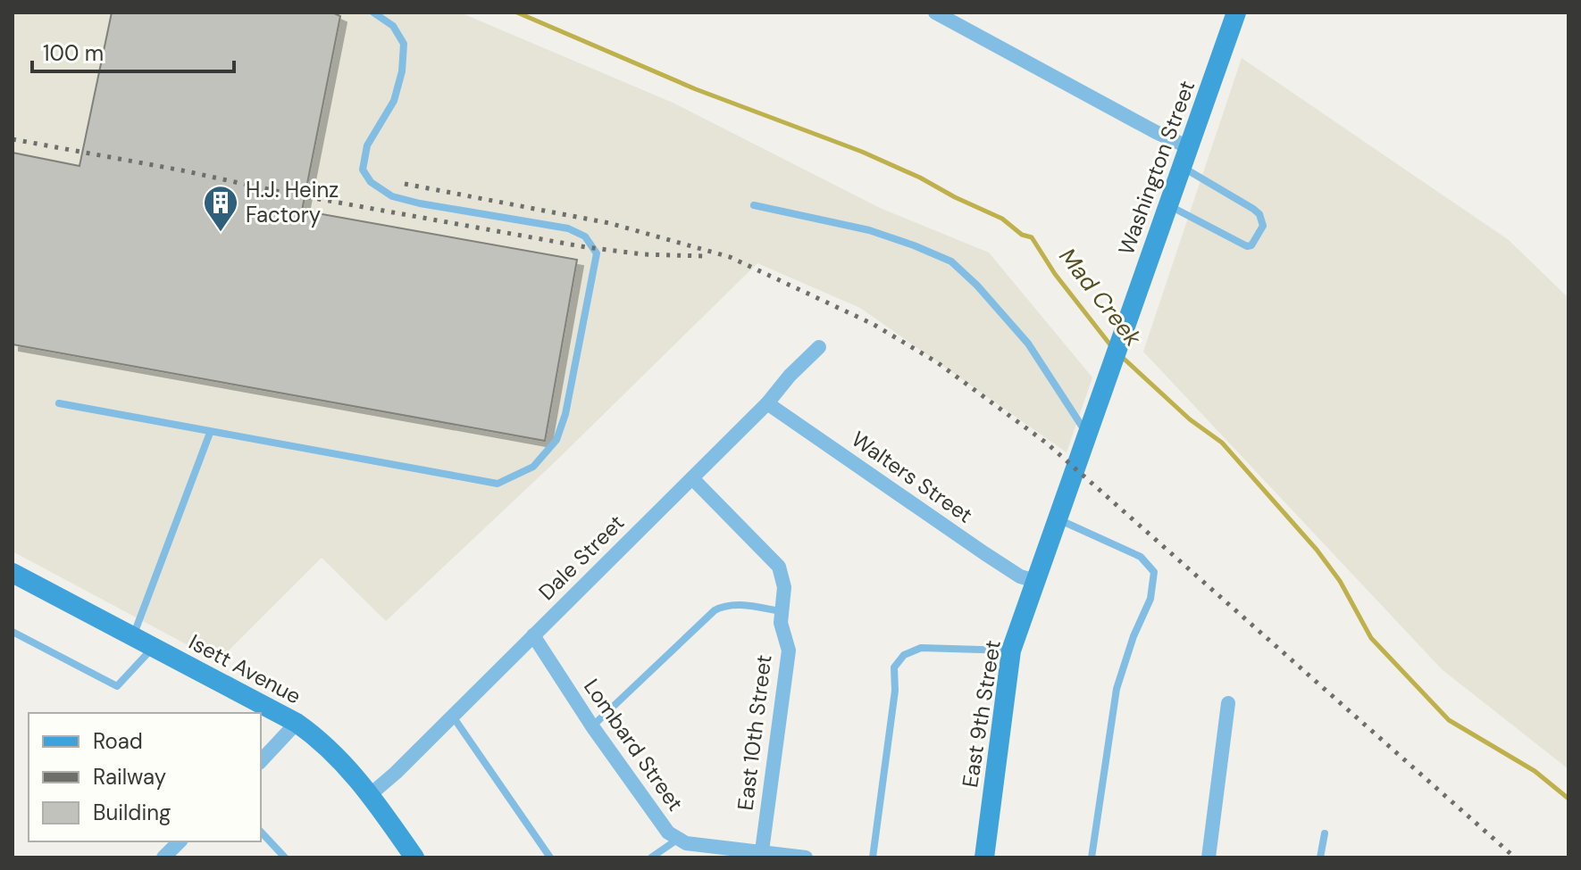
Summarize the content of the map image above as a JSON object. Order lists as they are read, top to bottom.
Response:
{
  "streets": {
    "main road": ["Washington Street", "Isett Avenue", "East 9th Street"],
    "street": [
      "Walters Street",
      "Dale Street",
      "East 10th Street",
      "Lombard Street"
    ]
  },
  "crossings": [
    ["Washington Street", "Walters Street"],
    ["Washington Street", "East 9th Street"],
    ["Walters Street", "Dale Street"],
    ["Walters Street", "East 9th Street"],
    ["Dale Street", "Isett Avenue"],
    ["Dale Street", "East 10th Street"],
    ["Dale Street", "Lombard Street"],
    ["East 10th Street", "Lombard Street"]
  ],
  "water": ["Mad Creek"],
  "places": {
    "building": ["H.J. Heinz Factory"]
  },
  "legend": ["Road", "Railway", "Building"],
  "scale_bar": "100 m"
}
